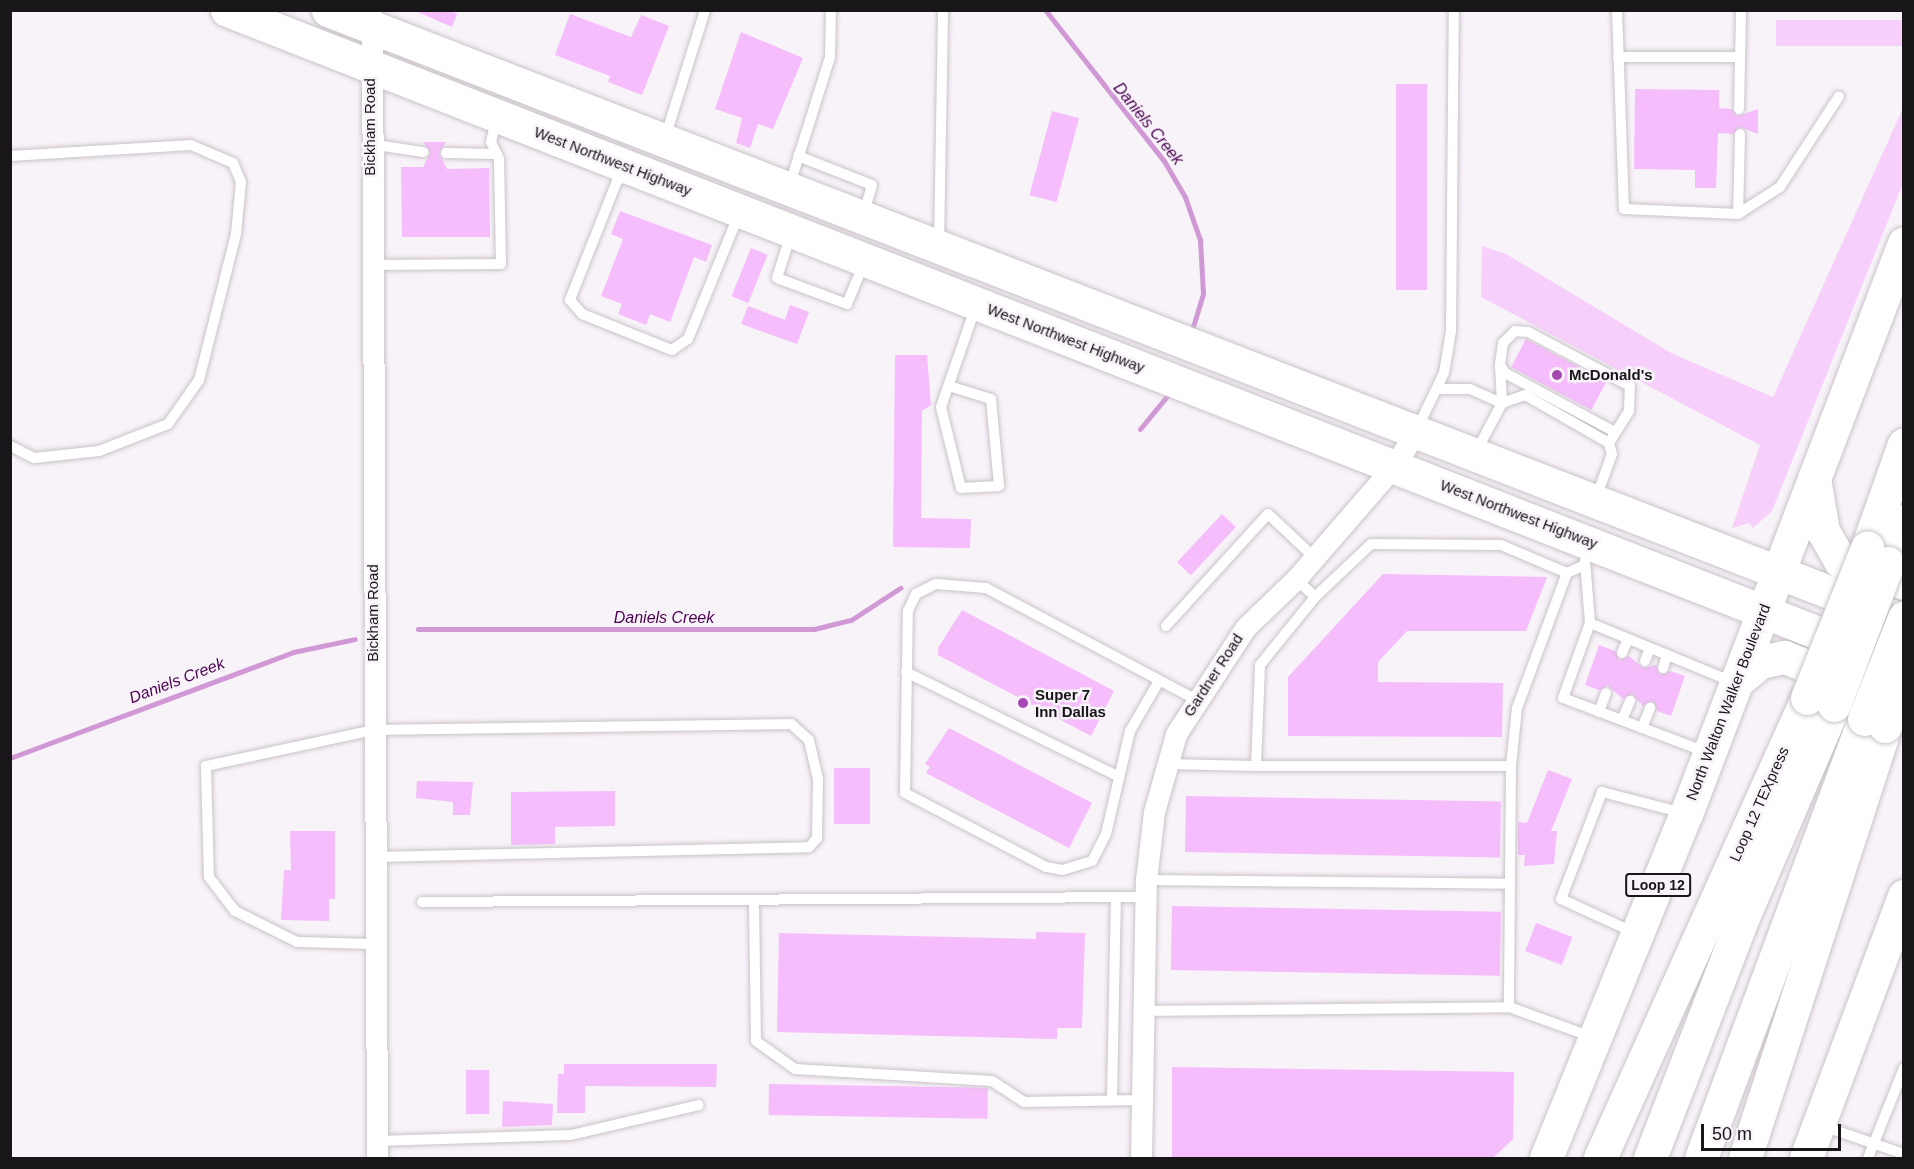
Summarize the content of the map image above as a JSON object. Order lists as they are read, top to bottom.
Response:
{
  "streets": {
    "main road": [
      "West Northwest Highway",
      "North Walton Walker Boulevard",
      "Loop 12 TEXpress",
      "Loop 12"
    ],
    "street": ["Bickham Road", "Gardner Road"]
  },
  "crossings": [
    ["Bickham Road", "West Northwest Highway"],
    ["West Northwest Highway", "Gardner Road"],
    ["West Northwest Highway", "North Walton Walker Boulevard"]
  ],
  "water": ["Daniels Creek"],
  "places": ["McDonald's", "Super 7 Inn Dallas"],
  "scale_bar": "50 m"
}
